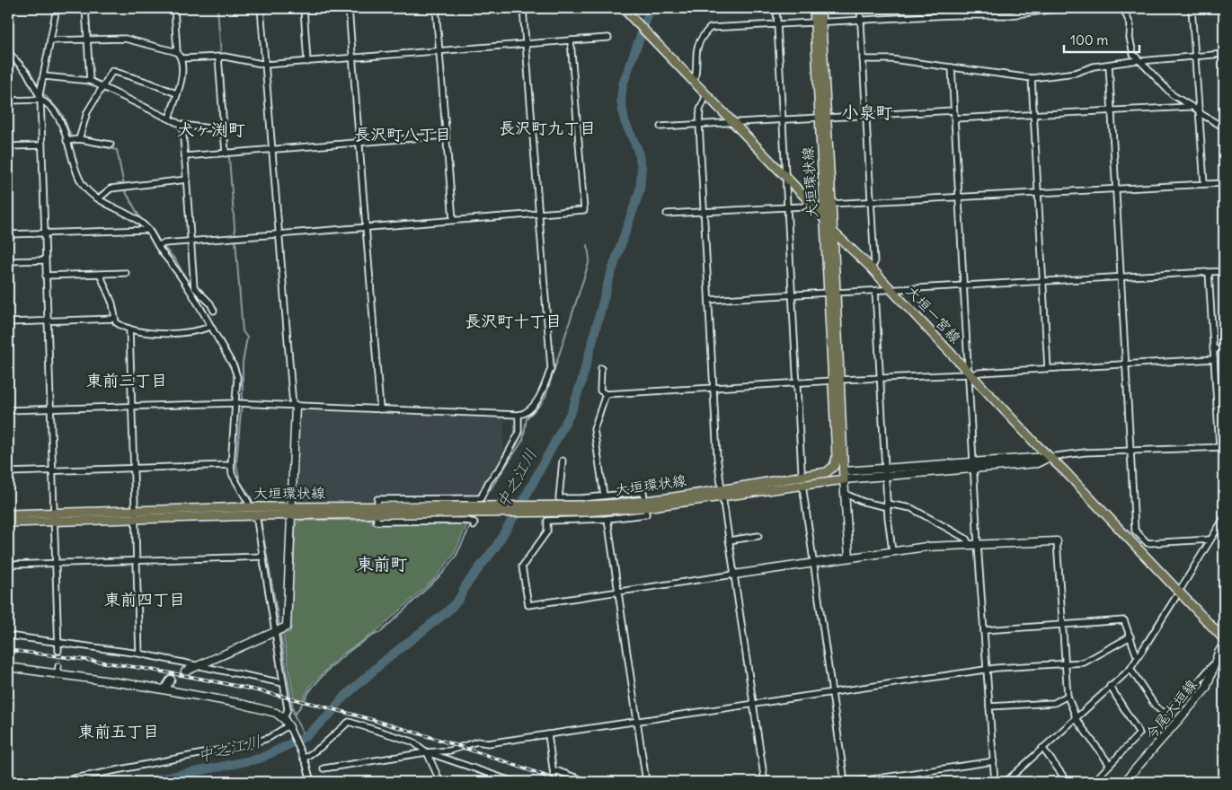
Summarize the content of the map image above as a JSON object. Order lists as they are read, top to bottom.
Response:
{
  "streets": {
    "main road": ["大垣環状線", "大垣一宮線"],
    "street": ["今尾大垣線"]
  },
  "crossings": [
    ["大垣環状線", "大垣一宮線"]
  ],
  "districts": [
    "小泉町",
    "長沢町九丁目",
    "犬ヶ渕町",
    "長沢町八丁目",
    "長沢町十丁目",
    "東前三丁目",
    "東前町",
    "東前四丁目",
    "東前五丁目"
  ],
  "water": ["中之江川"],
  "scale_bar": "100 m"
}
